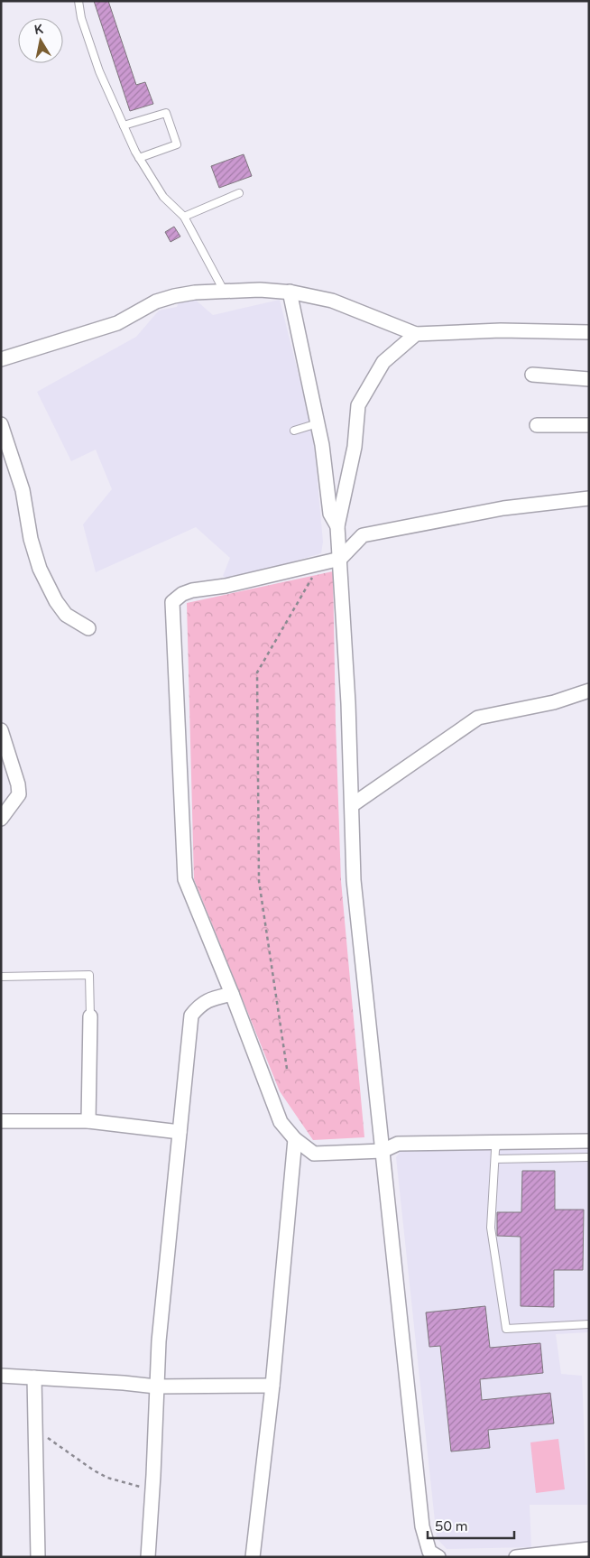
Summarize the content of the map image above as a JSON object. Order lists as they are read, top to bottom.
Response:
{
  "scale_bar": "50 m",
  "north": "top"
}
